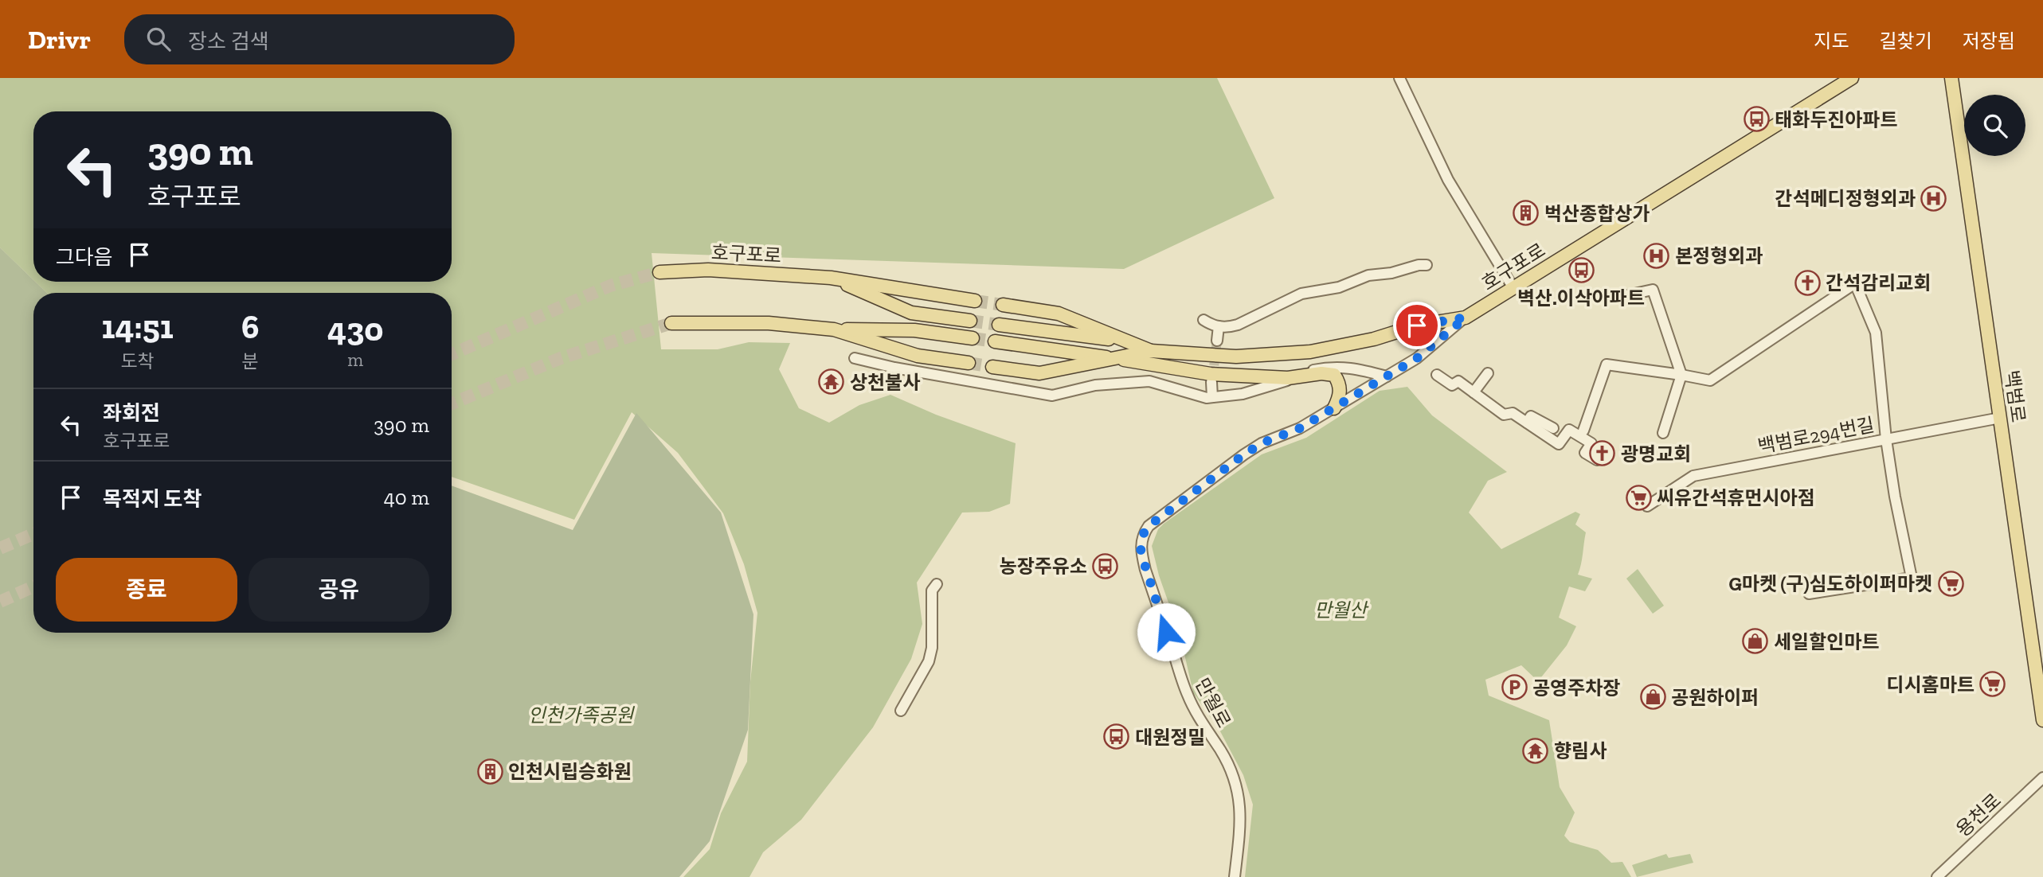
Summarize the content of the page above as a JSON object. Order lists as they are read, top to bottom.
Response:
{
  "streets": {
    "main road": ["호구포로", "백범로"],
    "street": ["백범로294번길", "만월로", "용천로"]
  },
  "crossings": [
    ["호구포로", "만월로"],
    ["백범로", "백범로294번길"]
  ],
  "parks": ["만월산", "인천가족공원"],
  "places": {
    "bus stop": [
      "태화두진아파트",
      "벽산.이삭아파트",
      "농장주유소",
      "대원정밀"
    ],
    "hospital": ["간석메디정형외과", "본정형외과"],
    "building": ["벅산종합상가", "인천시립승화원"],
    "church": ["간석감리교회", "광명교회"],
    "temple": ["상천불사", "향림사"],
    "supermarket": ["씨유간석휴먼시아점", "G마켓 (구)심도하이퍼마켓", "디시홈마트"],
    "shop": ["세일할인마트", "공원하이퍼"],
    "parking": ["공영주차장"]
  },
  "page": {
    "header": "Drivr",
    "search": "장소 검색",
    "nav": ["지도", "길찾기", "저장됨"],
    "turn": ["390 m", "호구포로"],
    "then": "그다음",
    "eta": [
      "14:51",
      "도착",
      "6",
      "분",
      "430",
      "m"
    ],
    "list": [
      {
        "name": "좌회전",
        "note": "호구포로",
        "value": "390 m"
      },
      {
        "name": "목적지 도착",
        "value": "40 m"
      }
    ],
    "buttons": ["종료", "공유"]
  }
}
